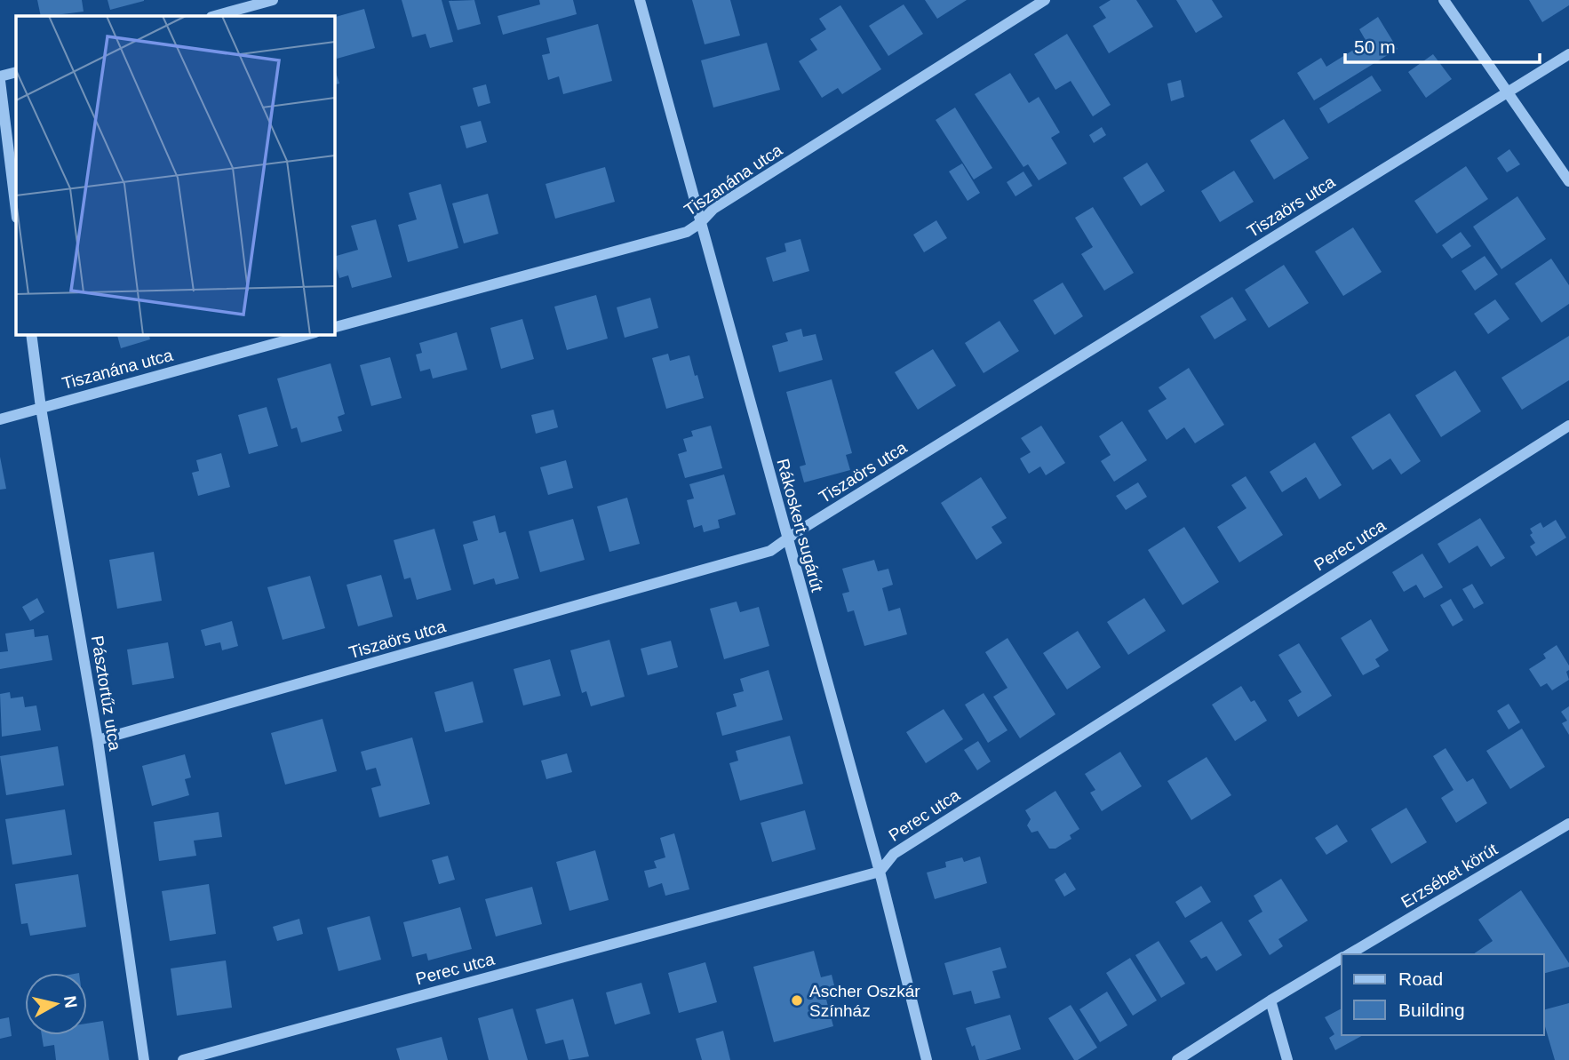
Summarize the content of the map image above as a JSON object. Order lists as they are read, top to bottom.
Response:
{
  "streets": {
    "street": [
      "Tiszanána utca",
      "Tiszaörs utca",
      "Rákoskert sugárút",
      "Perec utca",
      "Pásztortűz utca",
      "Erzsébet körút"
    ]
  },
  "crossings": [
    ["Tiszanána utca", "Rákoskert sugárút"],
    ["Tiszanána utca", "Pásztortűz utca"],
    ["Tiszaörs utca", "Rákoskert sugárút"],
    ["Tiszaörs utca", "Pásztortűz utca"],
    ["Rákoskert sugárút", "Perec utca"]
  ],
  "places": ["Ascher Oszkár Színház"],
  "legend": ["Road", "Building"],
  "scale_bar": "50 m",
  "north": "right"
}
